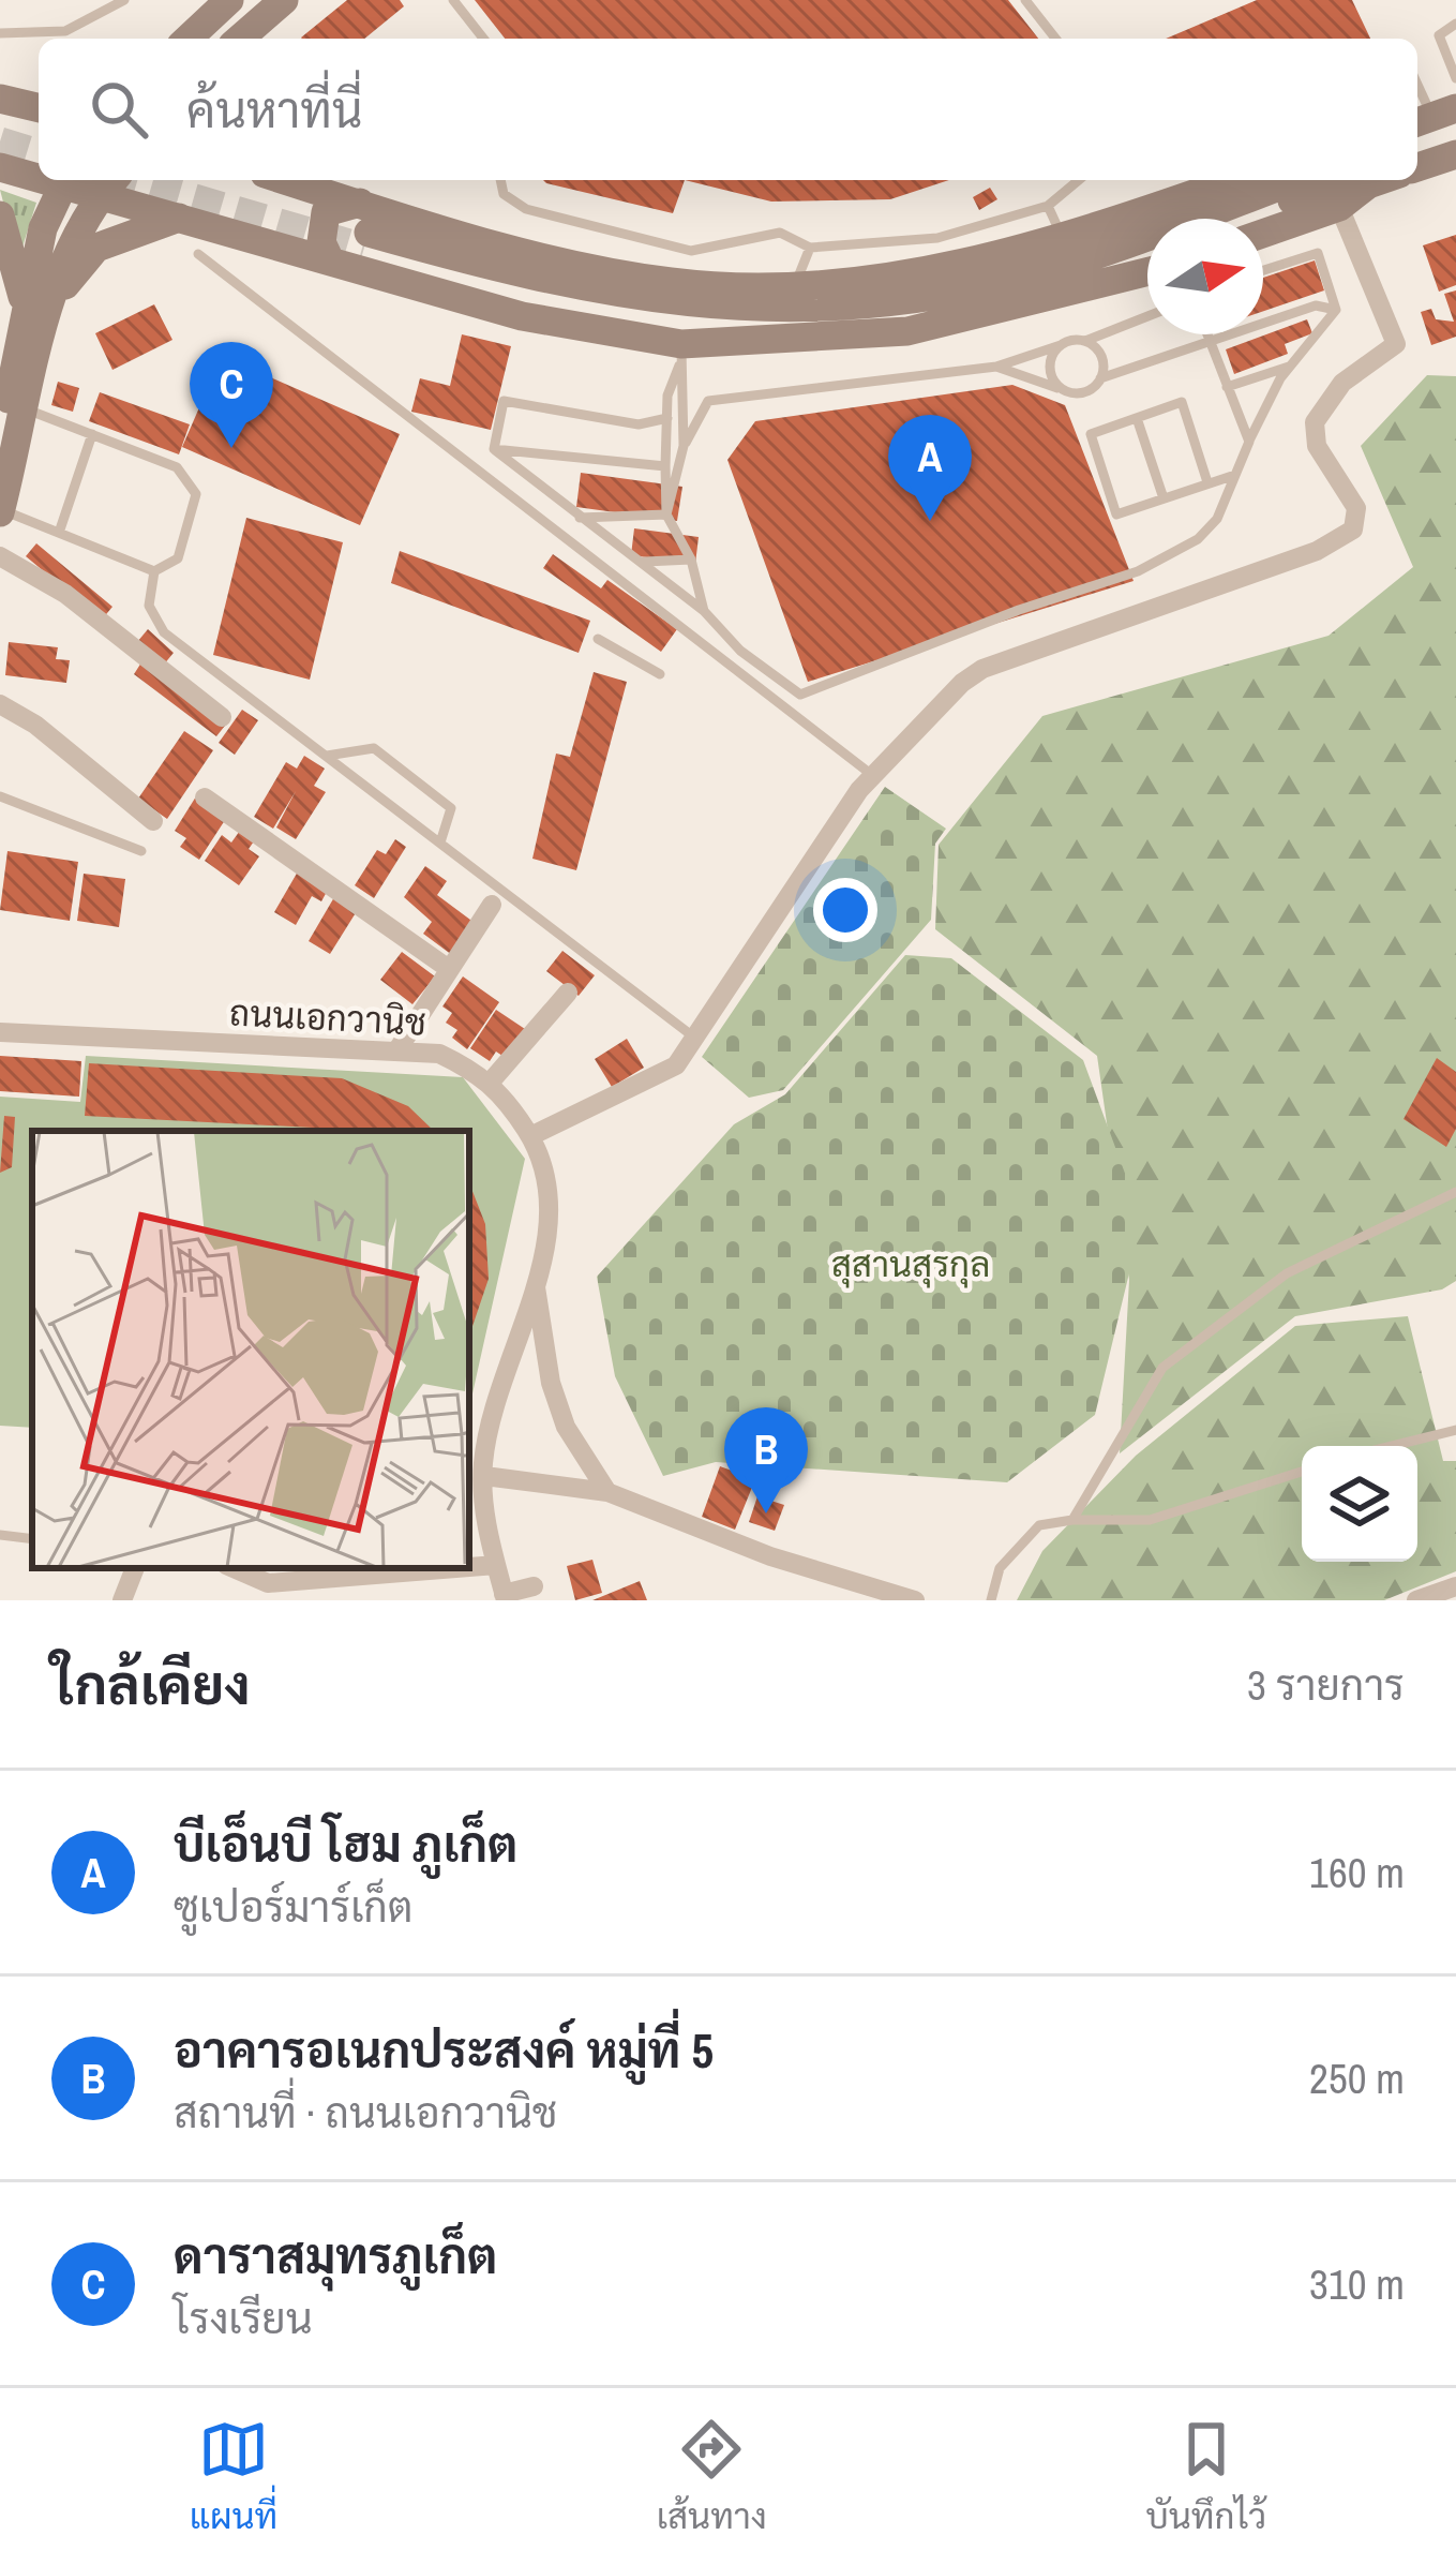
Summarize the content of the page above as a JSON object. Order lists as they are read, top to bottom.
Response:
{
  "streets": {
    "street": ["ถนนเอกวานิช"]
  },
  "parks": ["สุสานสุรกุล"],
  "north": "right",
  "page": {
    "search": "ค้นหาที่นี่",
    "pins": ["C", "A", "B"],
    "heading": ["ใกล้เคียง", "3 รายการ"],
    "list": [
      {
        "mark": "A",
        "name": "บีเอ็นบี โฮม ภูเก็ต",
        "note": "ซูเปอร์มาร์เก็ต",
        "value": "160 m"
      },
      {
        "mark": "B",
        "name": "อาคารอเนกประสงค์ หมู่ที่ 5",
        "note": "สถานที่ · ถนนเอกวานิช",
        "value": "250 m"
      },
      {
        "mark": "C",
        "name": "ดาราสมุทรภูเก็ต",
        "note": "โรงเรียน",
        "value": "310 m"
      }
    ],
    "nav": ["แผนที่", "เส้นทาง", "บันทึกไว้"]
  }
}
